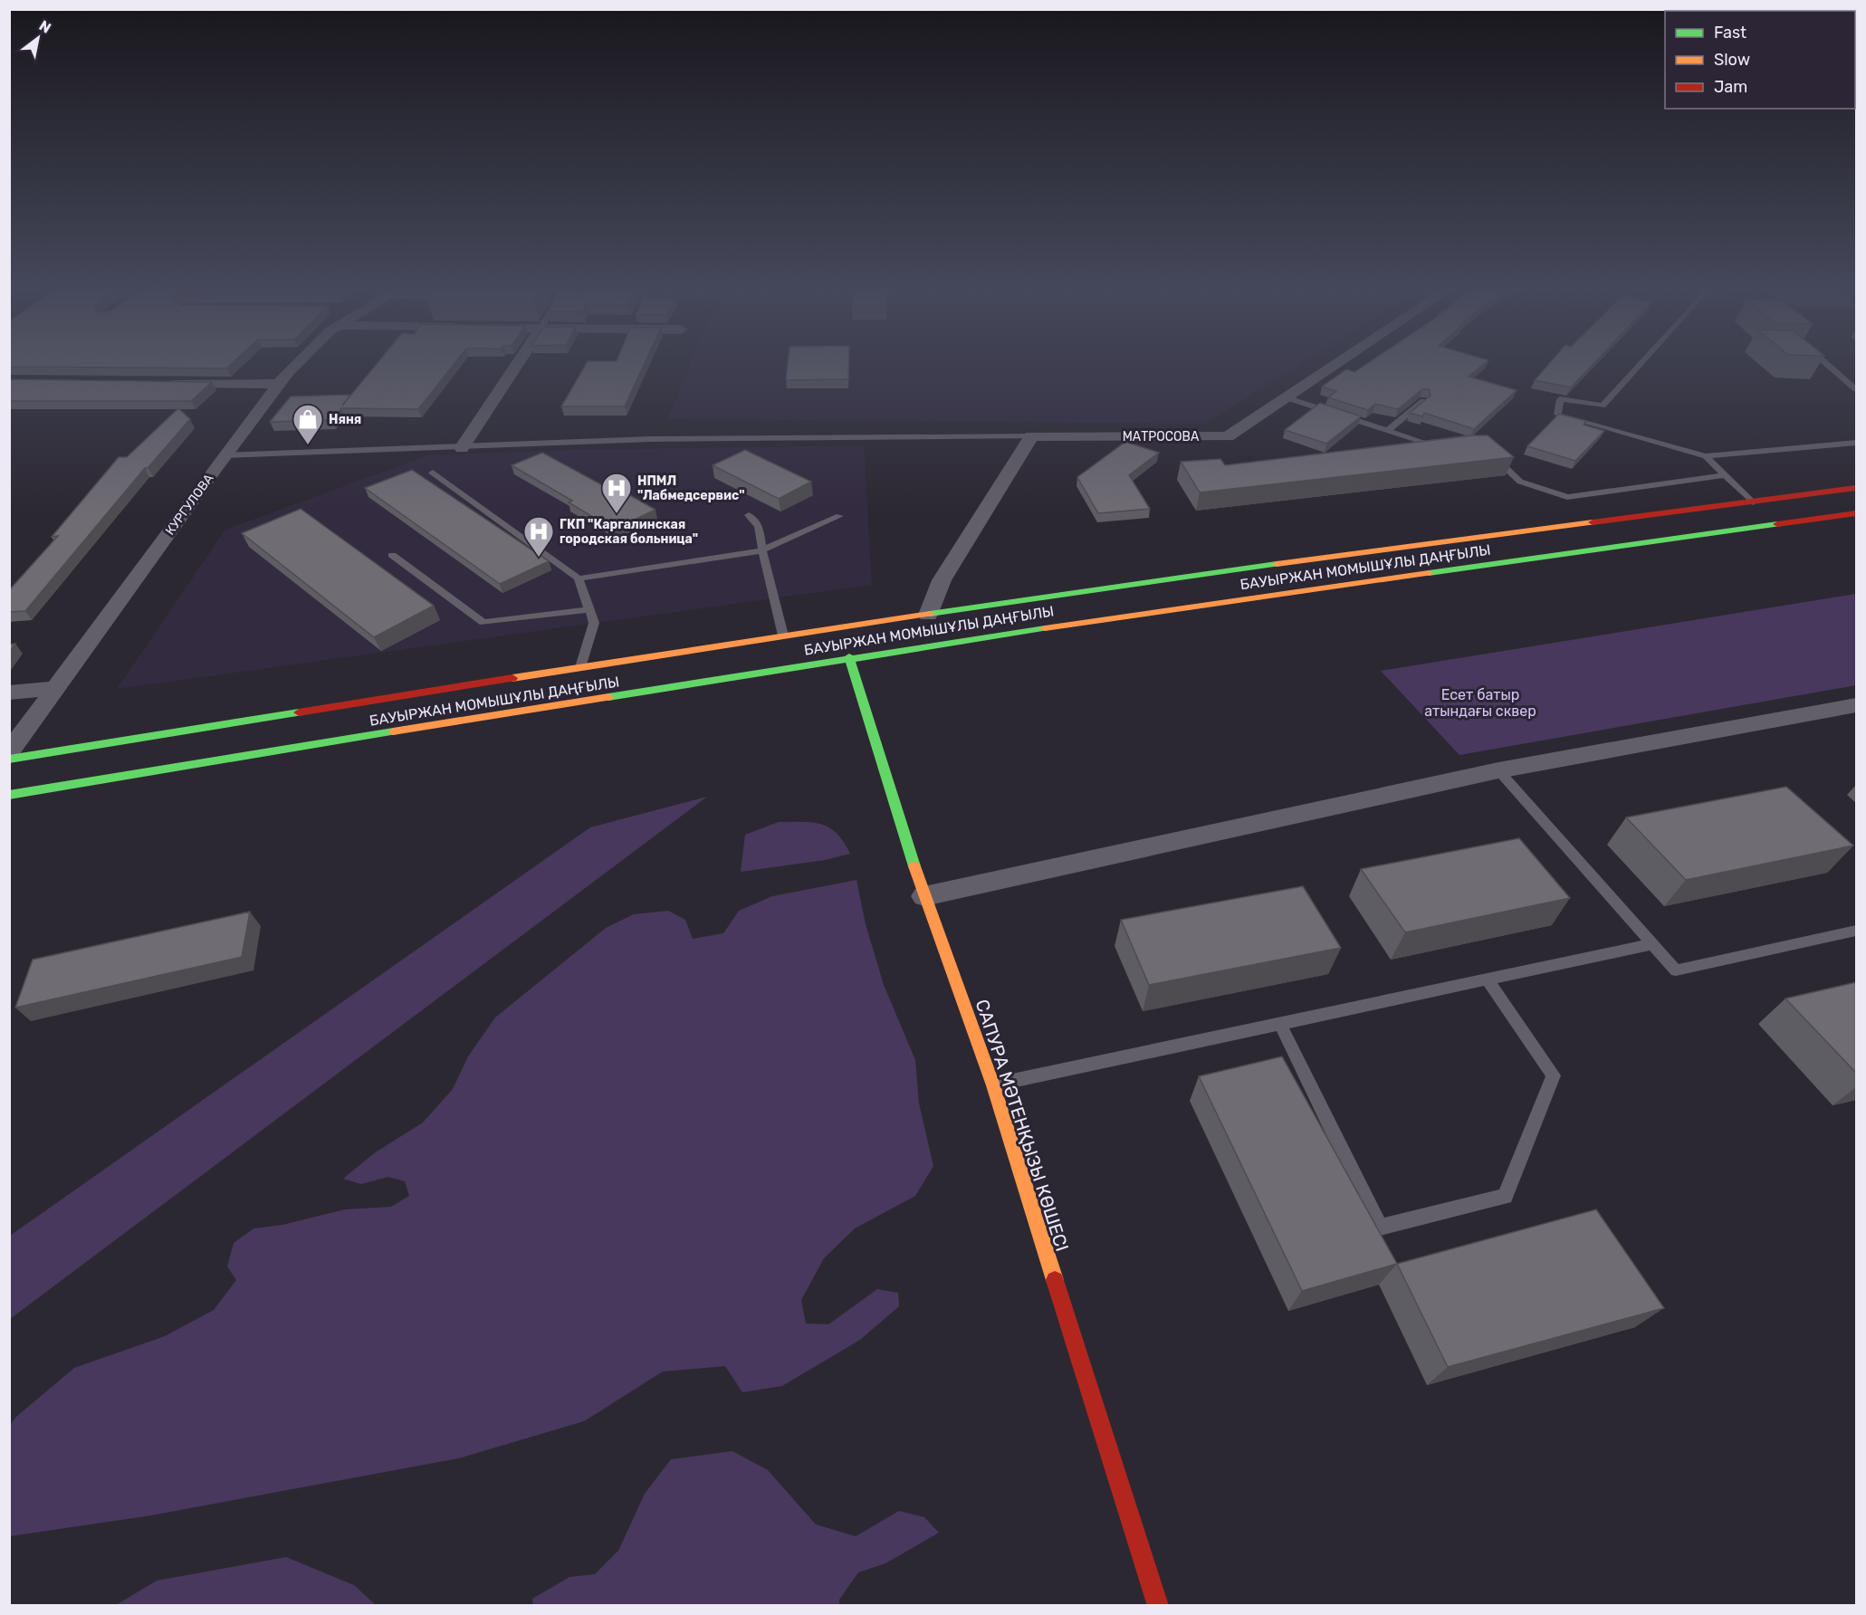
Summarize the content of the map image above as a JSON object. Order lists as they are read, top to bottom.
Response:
{
  "streets": {
    "main road": ["БАУЫРЖАН МОМЫШҰЛЫ ДАҢҒЫЛЫ", "САПУРА МӘТЕНҚЫЗЫ КӨШЕСІ"],
    "street": ["МАТРОСОВА", "КУРГУЛОВА"]
  },
  "crossings": [
    ["БАУЫРЖАН МОМЫШҰЛЫ ДАҢҒЫЛЫ", "САПУРА МӘТЕНҚЫЗЫ КӨШЕСІ"]
  ],
  "parks": ["Есет батыр атындағы сквер"],
  "places": {
    "shop": ["Няня"],
    "hospital": ["НПМЛ \"Лабмедсервис\"", "ГКП \"Каргалинская городская больница\""]
  },
  "legend": ["Fast", "Slow", "Jam"],
  "north": "top right"
}
